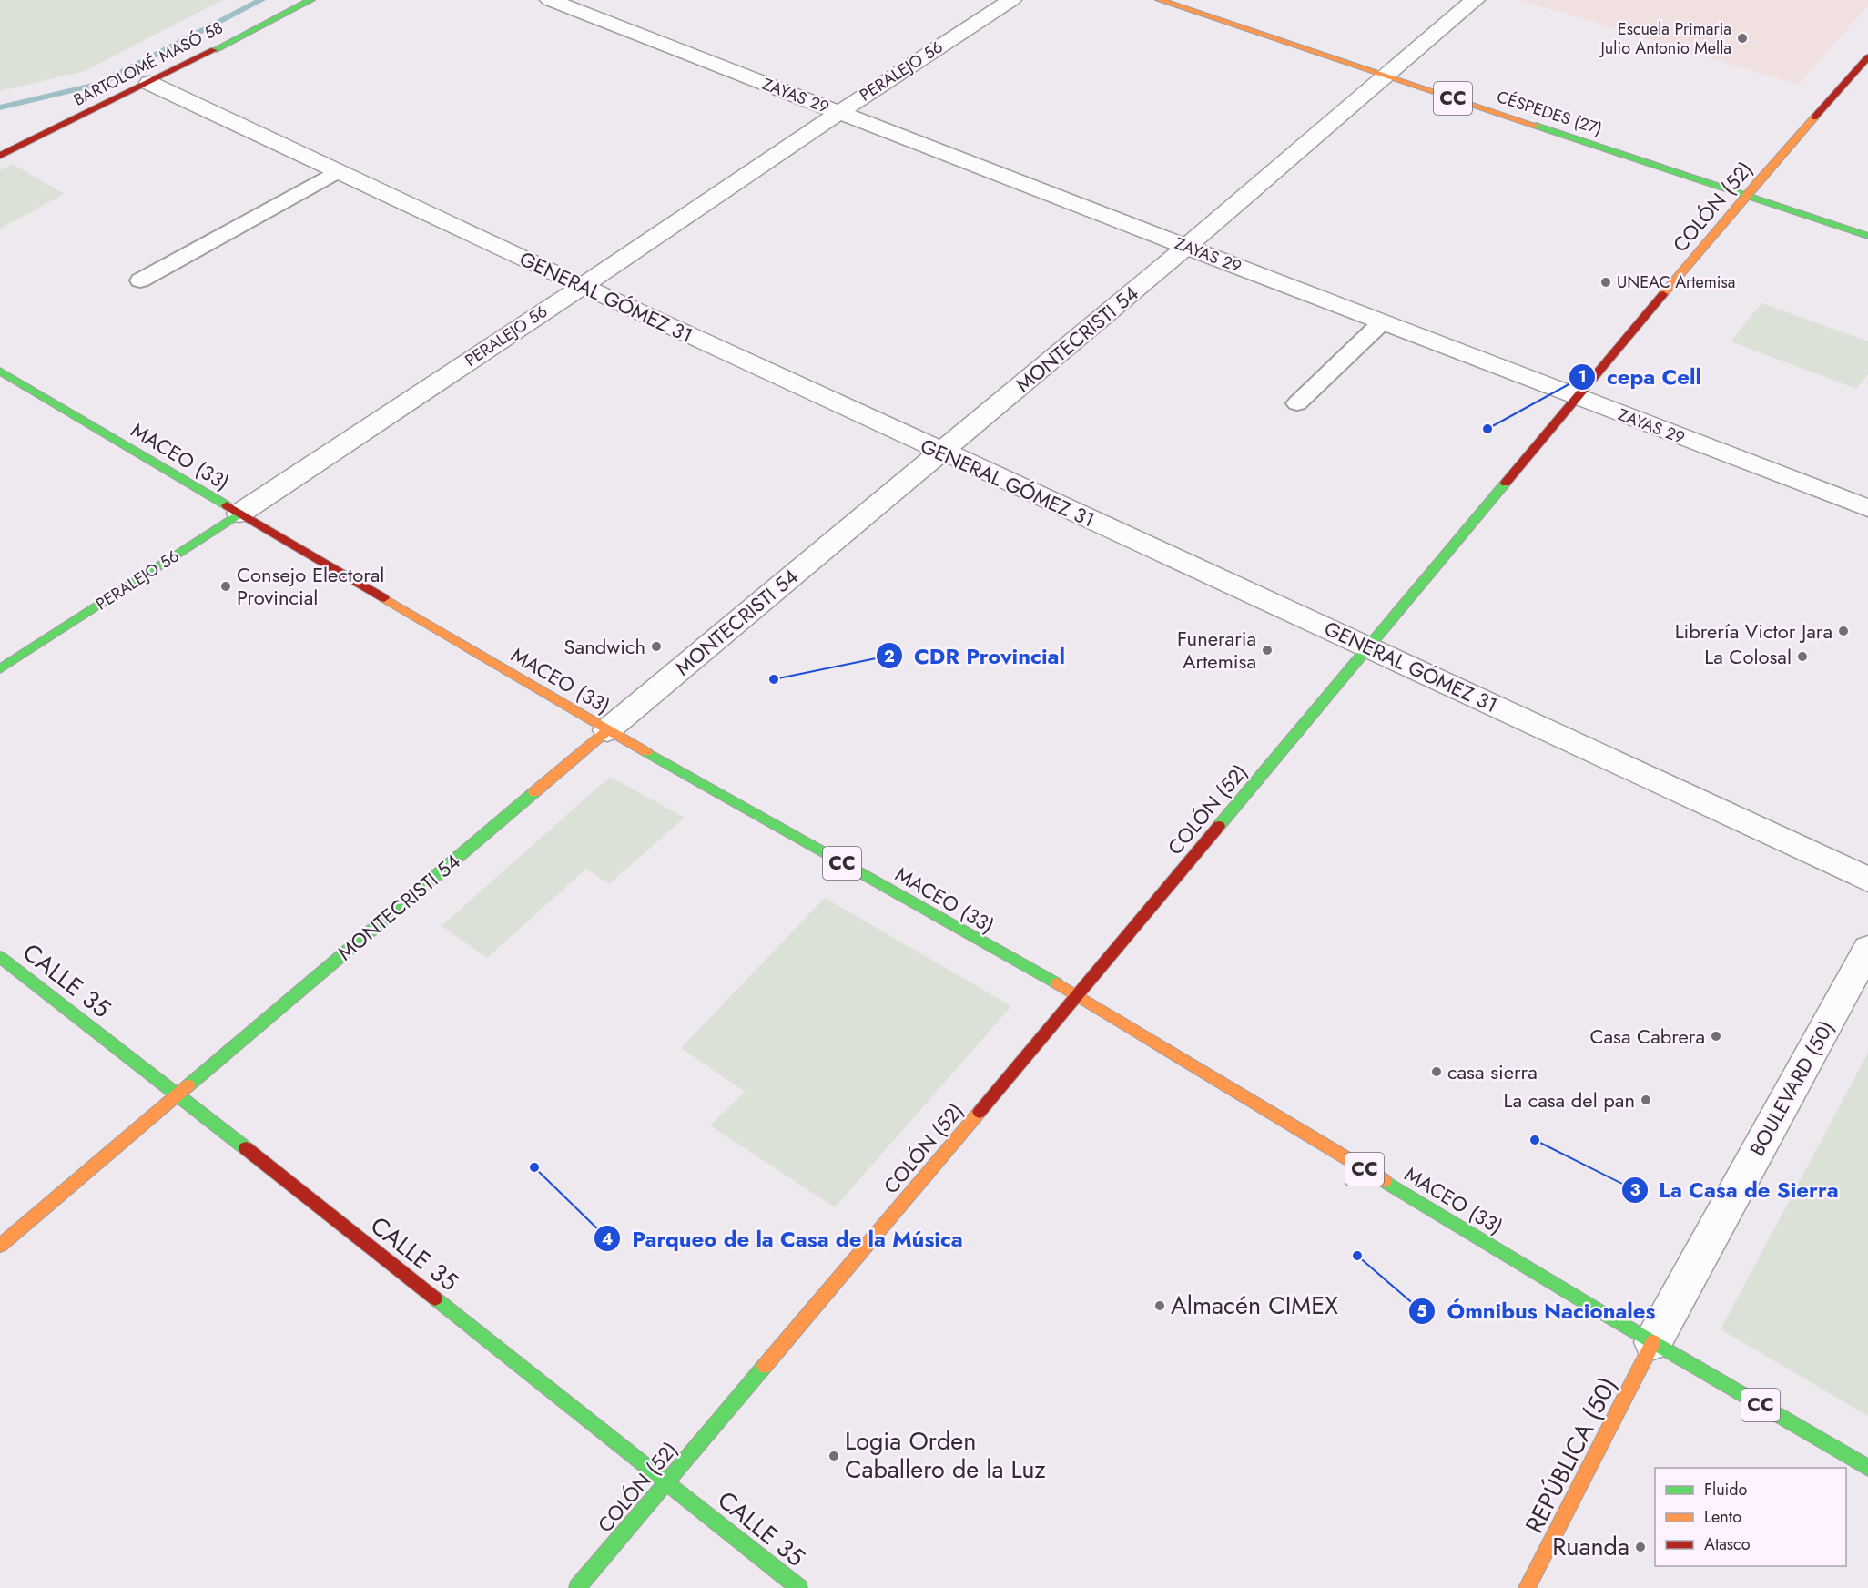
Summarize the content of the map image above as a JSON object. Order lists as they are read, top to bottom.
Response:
{
  "streets": {
    "main road": [
      "BARTOLOMÉ MASÓ 58",
      "PERALEJO 56",
      "CC",
      "CÉSPEDES (27)",
      "COLÓN (52)",
      "MONTECRISTI 54",
      "MACEO (33)",
      "CALLE 35",
      "REPÚBLICA (50)"
    ],
    "street": ["ZAYAS 29", "GENERAL GÓMEZ 31", "BOULEVARD (50)"]
  },
  "crossings": [
    ["BARTOLOMÉ MASÓ 58", "GENERAL GÓMEZ 31"],
    ["PERALEJO 56", "ZAYAS 29"],
    ["PERALEJO 56", "GENERAL GÓMEZ 31"],
    ["PERALEJO 56", "MACEO (33)"],
    ["ZAYAS 29", "COLÓN (52)"],
    ["ZAYAS 29", "MONTECRISTI 54"],
    ["CÉSPEDES (27)", "COLÓN (52)"],
    ["CÉSPEDES (27)", "MONTECRISTI 54"],
    ["COLÓN (52)", "GENERAL GÓMEZ 31"],
    ["COLÓN (52)", "MACEO (33)"],
    ["COLÓN (52)", "CALLE 35"],
    ["GENERAL GÓMEZ 31", "MONTECRISTI 54"],
    ["MONTECRISTI 54", "MACEO (33)"],
    ["MONTECRISTI 54", "CALLE 35"],
    ["MACEO (33)", "BOULEVARD (50)"],
    ["MACEO (33)", "REPÚBLICA (50)"],
    ["BOULEVARD (50)", "REPÚBLICA (50)"]
  ],
  "places": [
    "Escuela Primaria Julio Antonio Mella",
    "UNEAC Artemisa",
    "cepa Cell",
    "Consejo Electoral Provincial",
    "Librería Victor Jara",
    "Sandwich",
    "Funeraria Artemisa",
    "La Colosal",
    "CDR Provincial",
    "Casa Cabrera",
    "casa sierra",
    "La casa del pan",
    "La Casa de Sierra",
    "Parqueo de la Casa de la Música",
    "Ómnibus Nacionales",
    "Almacén CIMEX",
    "Logia Orden Caballero de la Luz",
    "Ruanda"
  ],
  "legend": ["Fluido", "Lento", "Atasco"]
}
